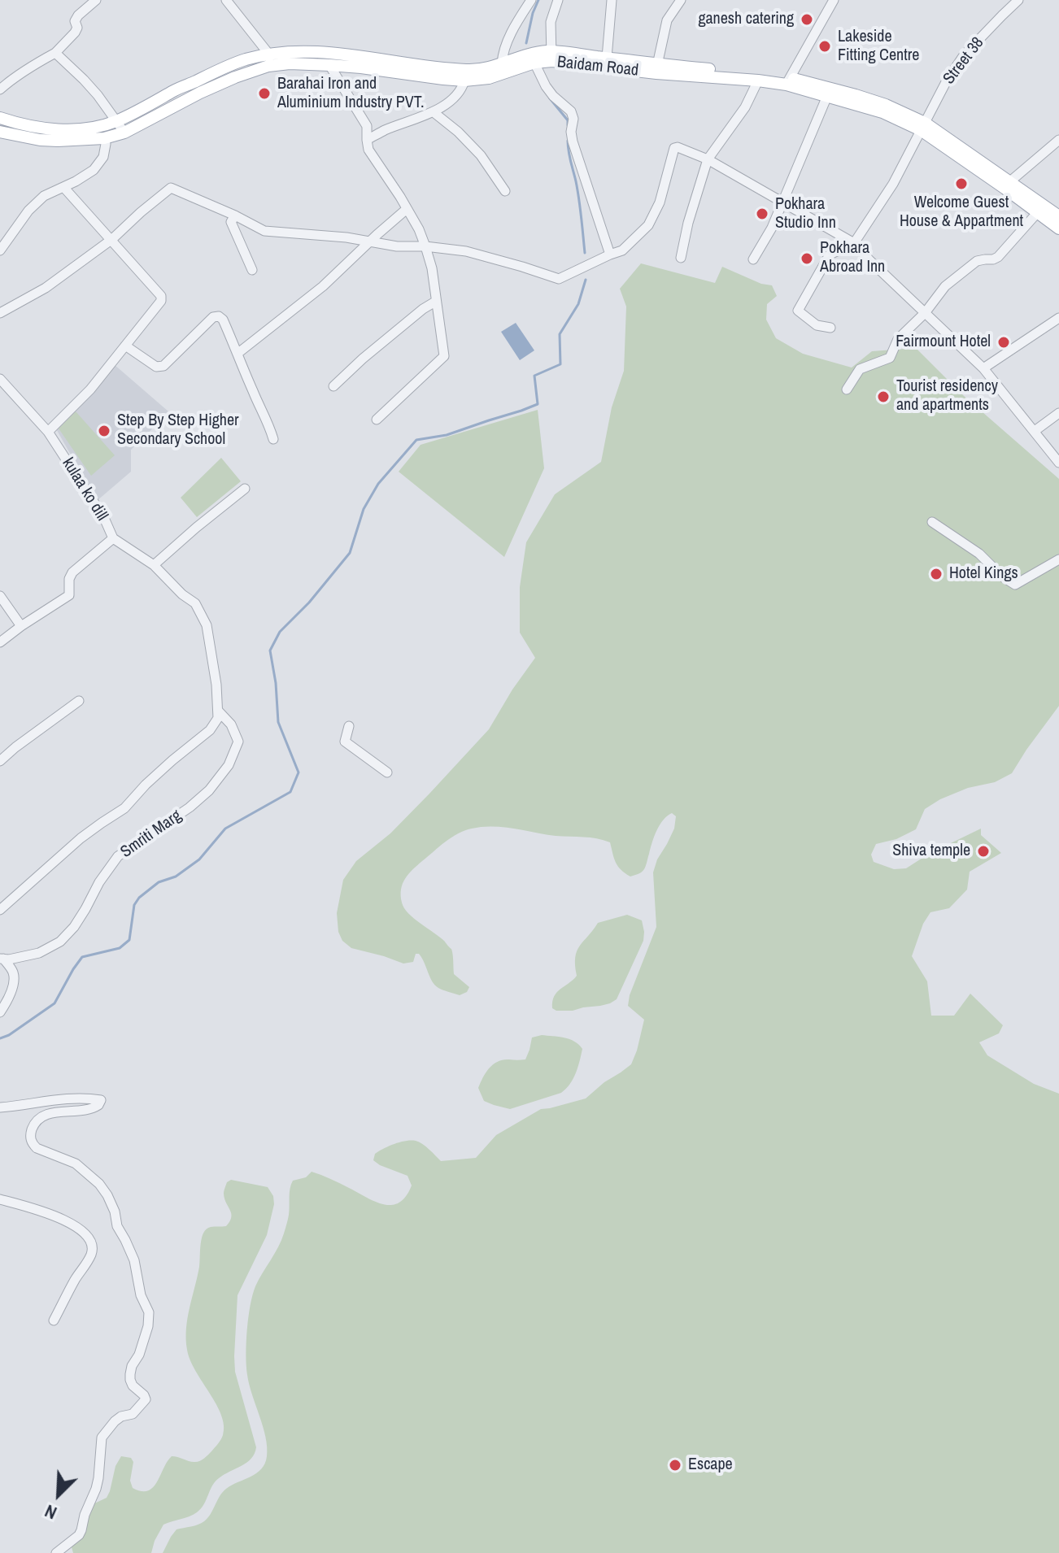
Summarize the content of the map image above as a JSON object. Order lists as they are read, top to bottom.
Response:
{
  "streets": {
    "main road": ["Baidam Road"],
    "street": ["Street 38", "kulaa ko dill", "Smriti Marg"]
  },
  "crossings": [
    ["Street 38", "Baidam Road"]
  ],
  "places": [
    "ganesh catering",
    "Lakeside Fitting Centre",
    "Barahai Iron and Aluminium Industry PVT.",
    "Welcome Guest House & Appartment",
    "Pokhara Studio Inn",
    "Pokhara Abroad Inn",
    "Fairmount Hotel",
    "Tourist residency and apartments",
    "Step By Step Higher Secondary School",
    "Hotel Kings",
    "Shiva temple",
    "Escape"
  ],
  "north": "bottom left"
}
